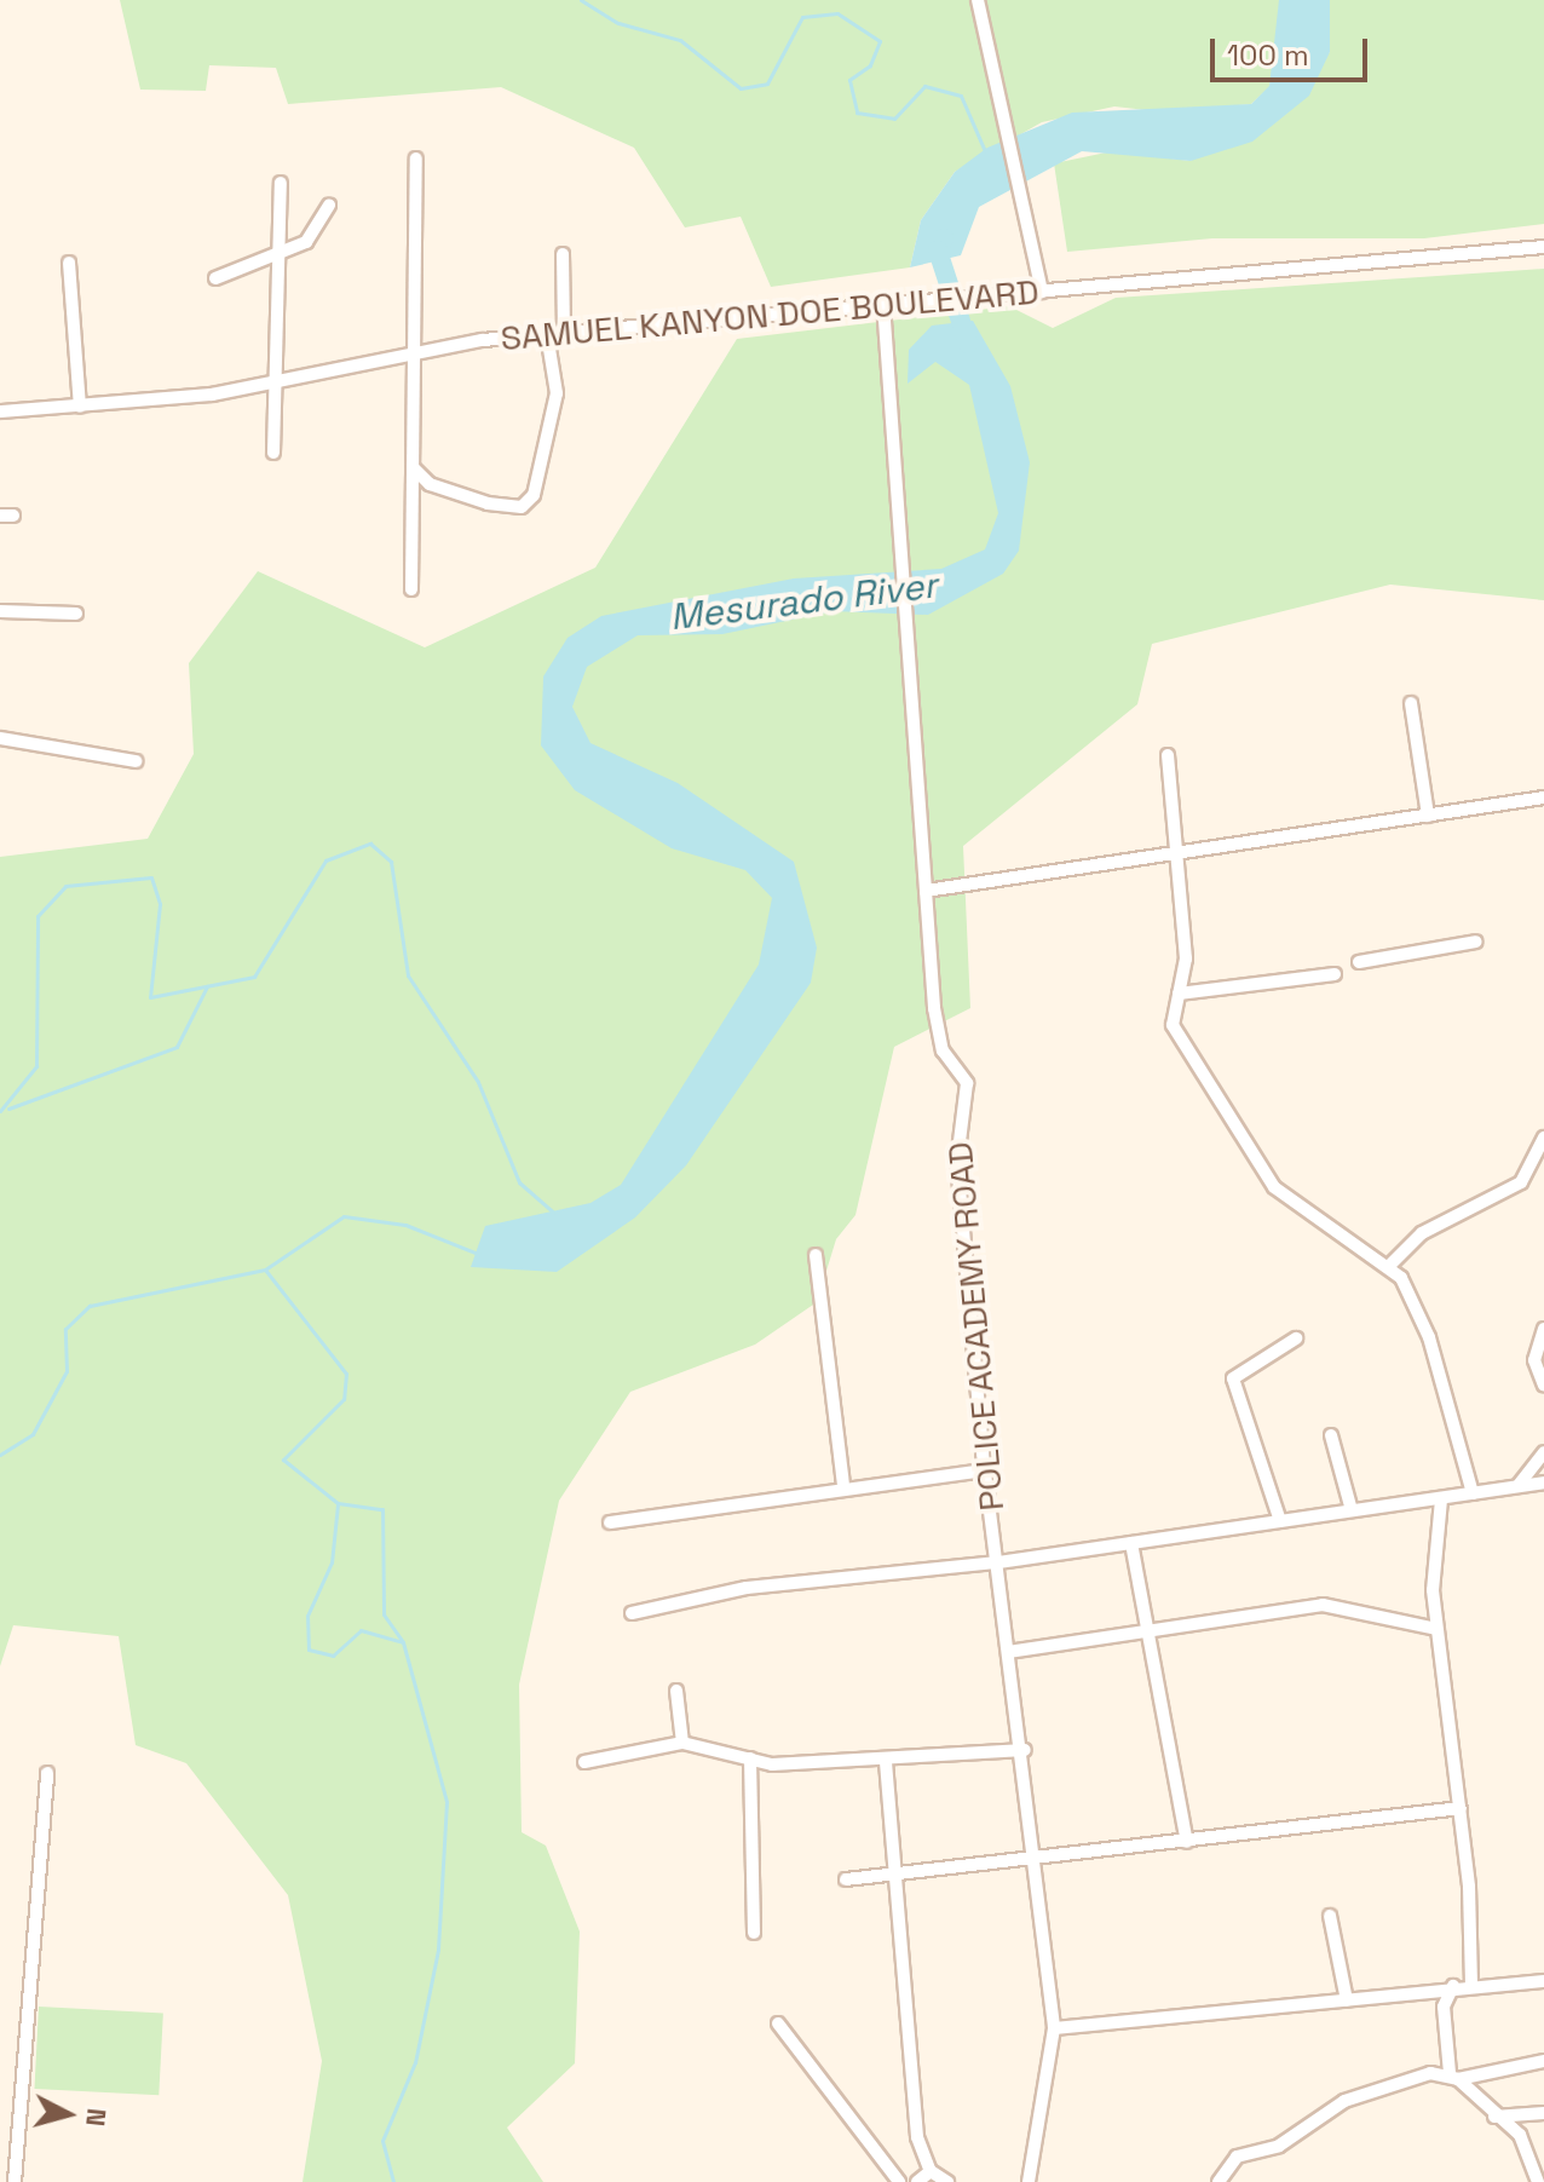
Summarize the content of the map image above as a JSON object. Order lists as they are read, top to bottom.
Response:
{
  "streets": {
    "street": ["SAMUEL KANYON DOE BOULEVARD", "POLICE ACADEMY ROAD"]
  },
  "crossings": [
    ["SAMUEL KANYON DOE BOULEVARD", "POLICE ACADEMY ROAD"]
  ],
  "water": ["Mesurado River"],
  "scale_bar": "100 m",
  "north": "right"
}
